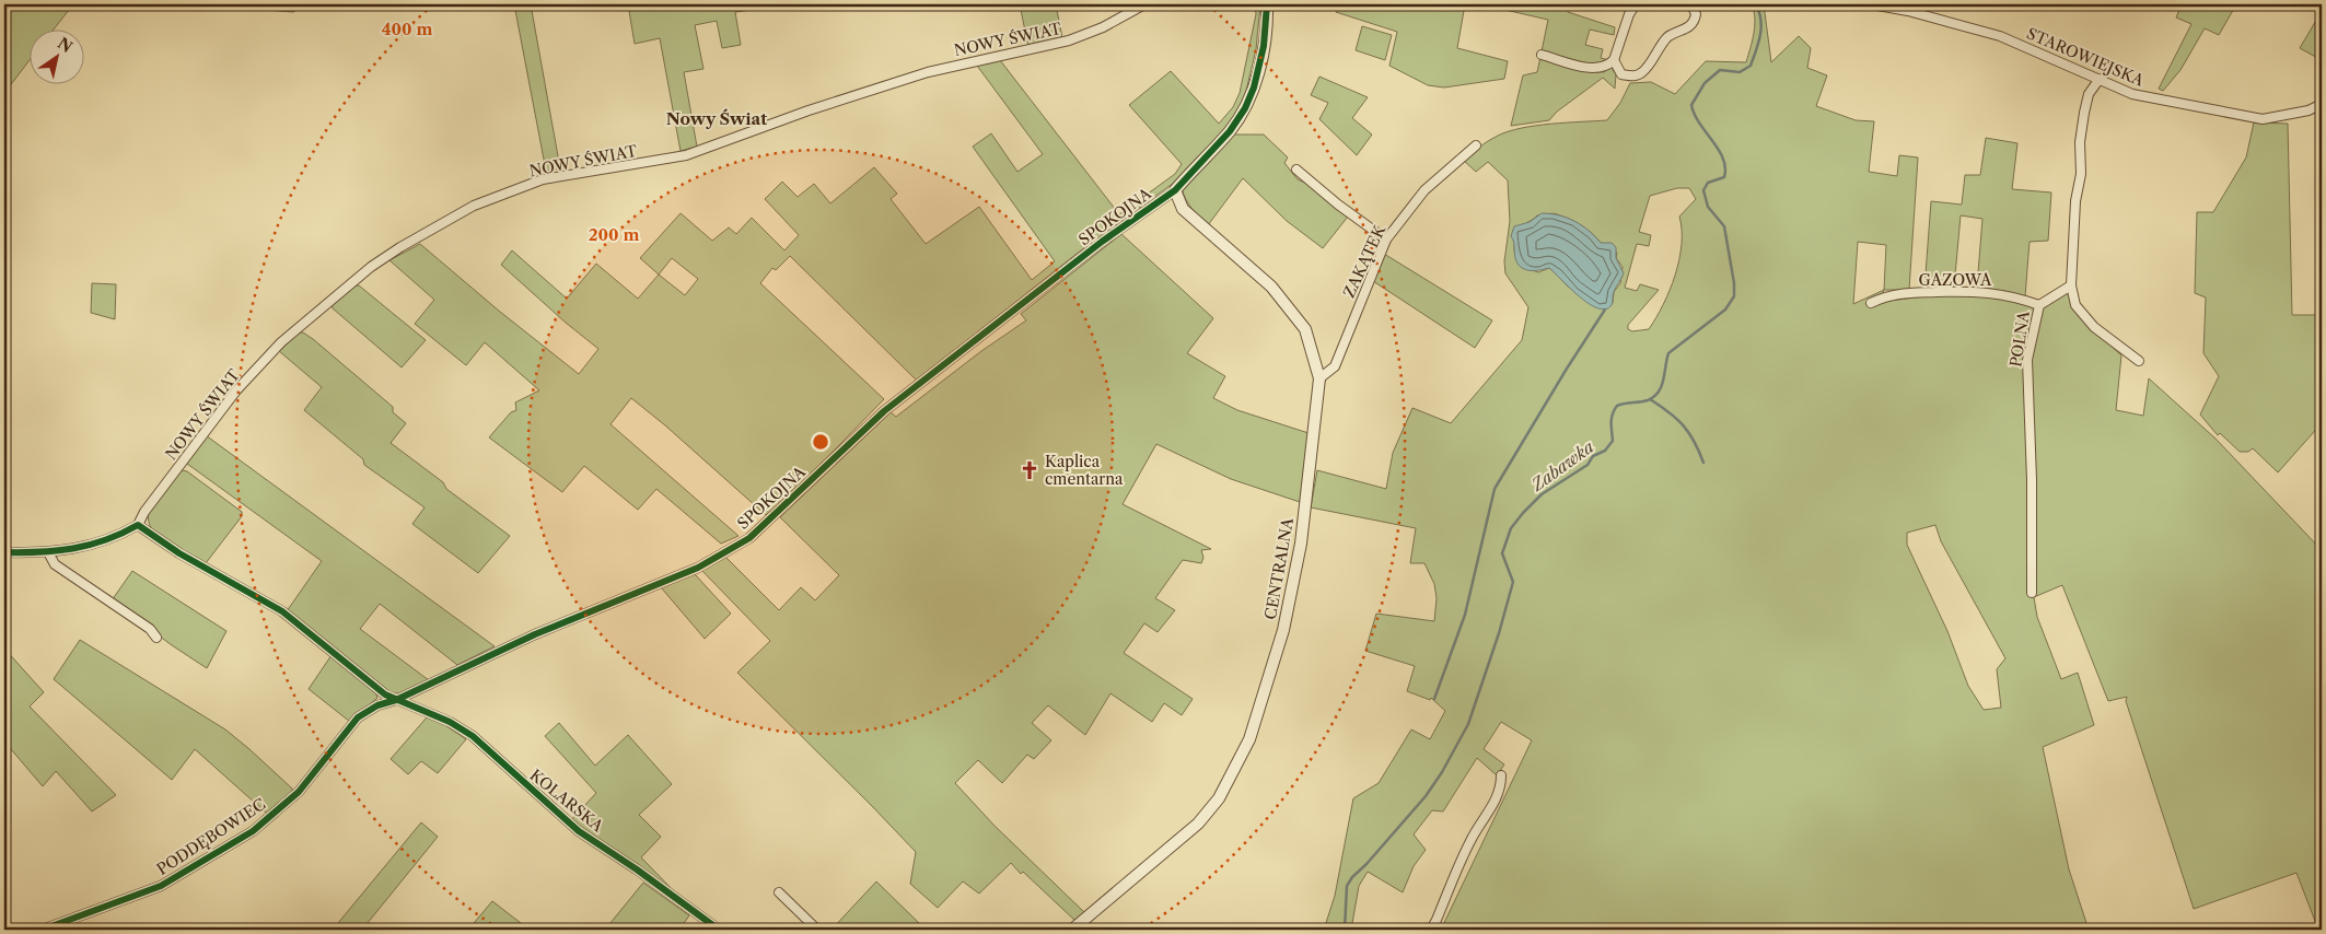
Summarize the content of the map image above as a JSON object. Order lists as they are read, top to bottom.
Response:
{
  "streets": {
    "street": [
      "NOWY ŚWIAT",
      "STAROWIEJSKA",
      "SPOKOJNA",
      "ZAKĄTEK",
      "GAZOWA",
      "POLNA",
      "CENTRALNA",
      "KOLARSKA",
      "PODDĘBOWIEC"
    ]
  },
  "crossings": [
    ["NOWY ŚWIAT", "KOLARSKA"],
    ["SPOKOJNA", "CENTRALNA"],
    ["SPOKOJNA", "KOLARSKA"],
    ["SPOKOJNA", "PODDĘBOWIEC"],
    ["ZAKĄTEK", "CENTRALNA"],
    ["GAZOWA", "POLNA"],
    ["KOLARSKA", "PODDĘBOWIEC"]
  ],
  "districts": ["Nowy Świat"],
  "water": ["Zabawka"],
  "places": {
    "church": ["Kaplica cmentarna"]
  },
  "north": "top right",
  "rings": ["400 m", "200 m"]
}
